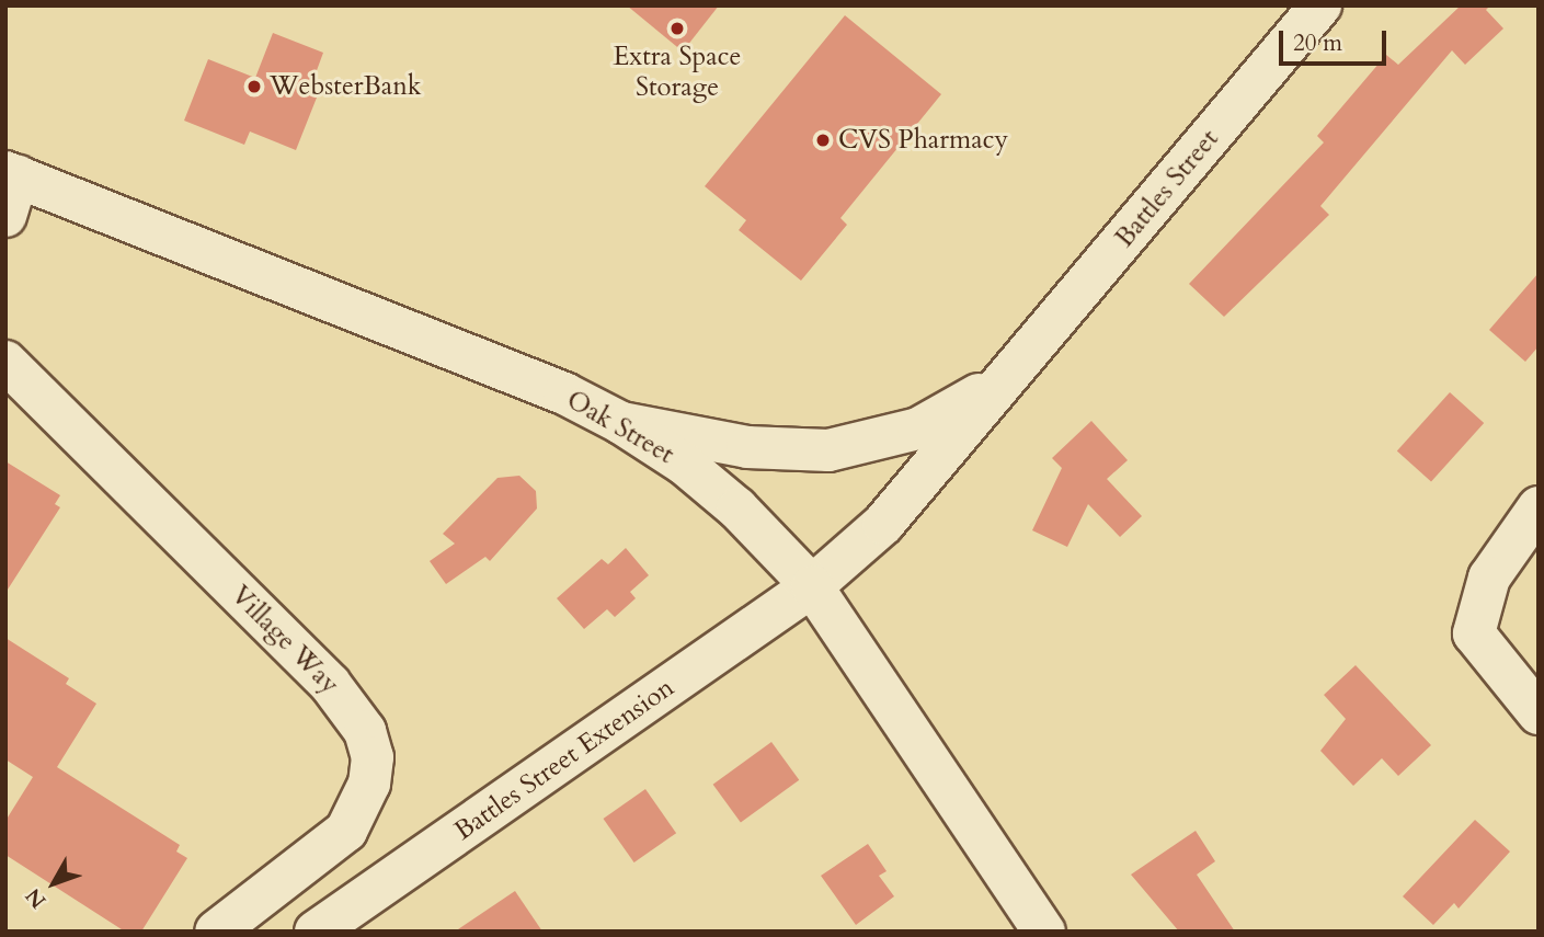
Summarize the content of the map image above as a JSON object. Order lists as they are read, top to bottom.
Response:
{
  "streets": {
    "street": [
      "Battles Street",
      "Oak Street",
      "Village Way",
      "Battles Street Extension"
    ]
  },
  "crossings": [
    ["Battles Street", "Oak Street"],
    ["Battles Street", "Battles Street Extension"],
    ["Oak Street", "Battles Street Extension"]
  ],
  "places": ["Extra Space Storage", "WebsterBank", "CVS Pharmacy"],
  "scale_bar": "20 m",
  "north": "bottom left"
}
